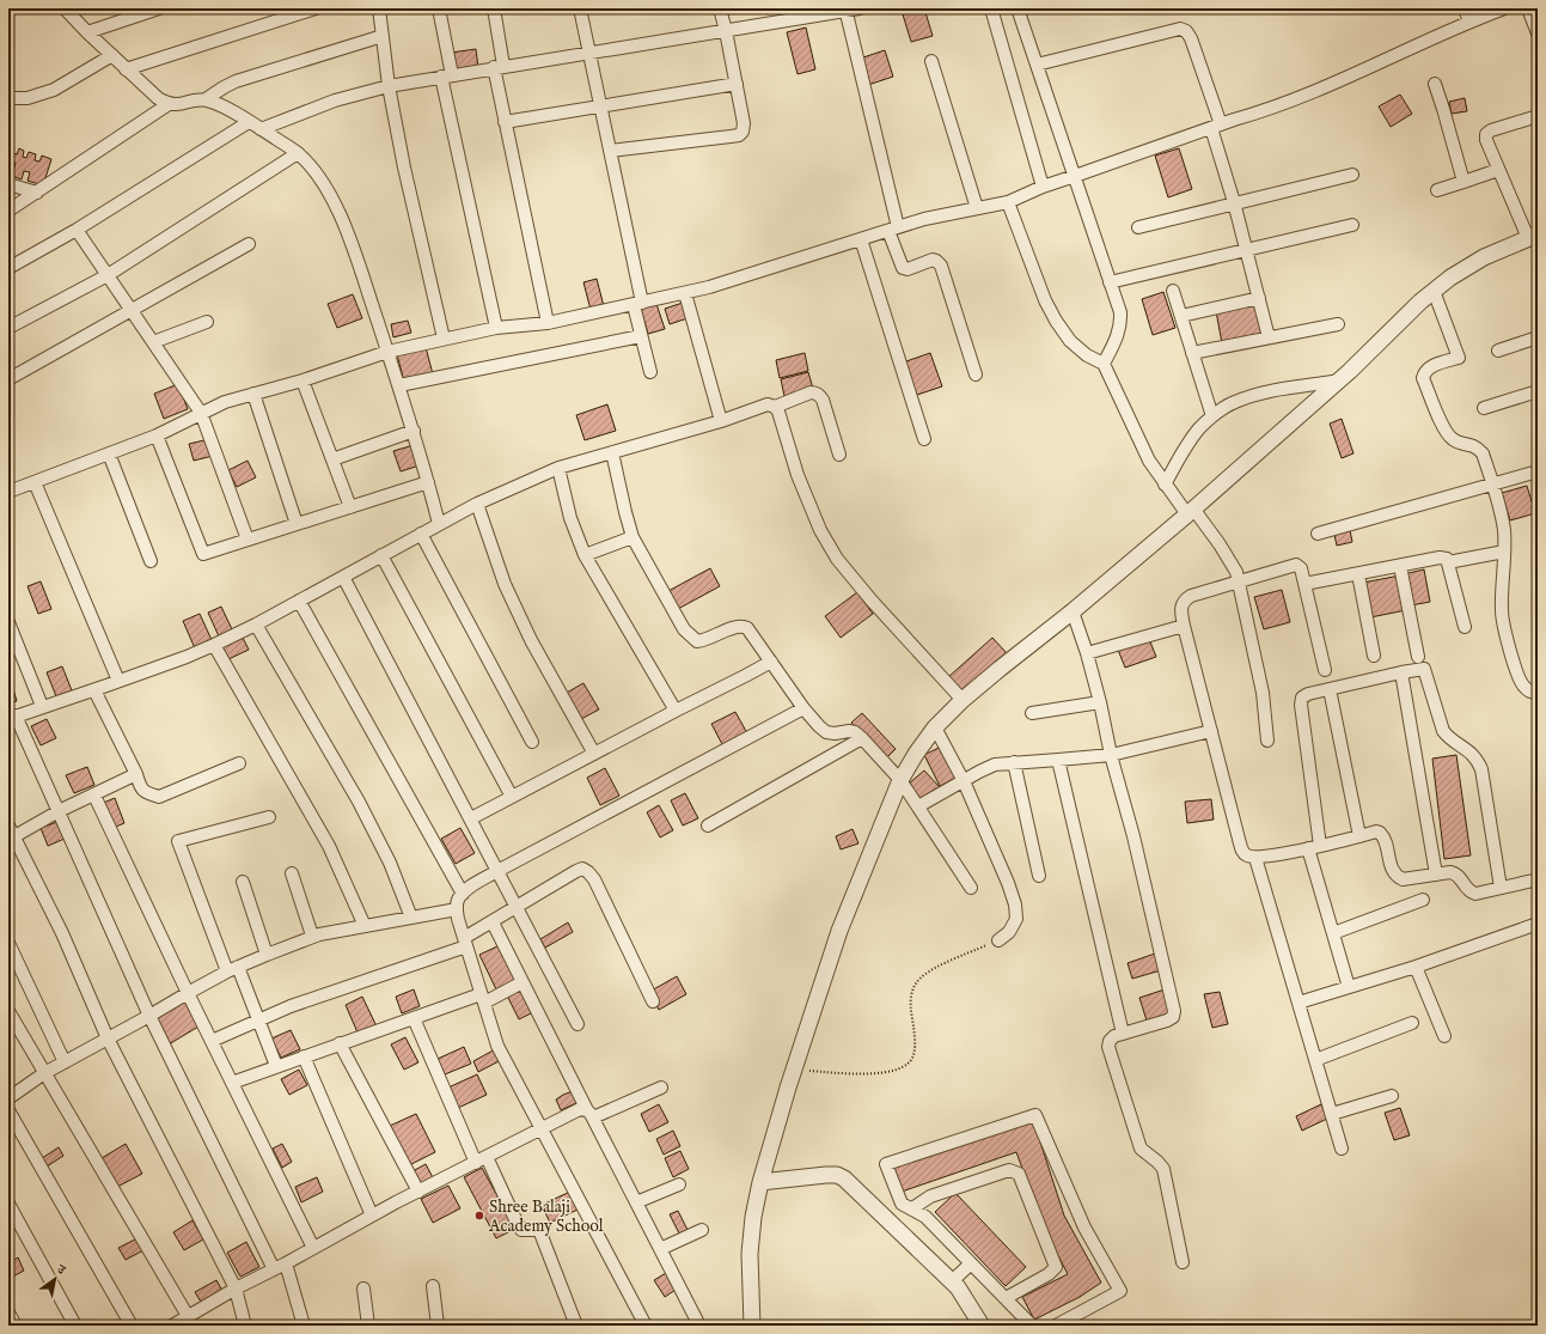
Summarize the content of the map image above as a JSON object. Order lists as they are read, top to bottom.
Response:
{
  "places": ["Shree Balaji Academy School"],
  "north": "top right"
}
